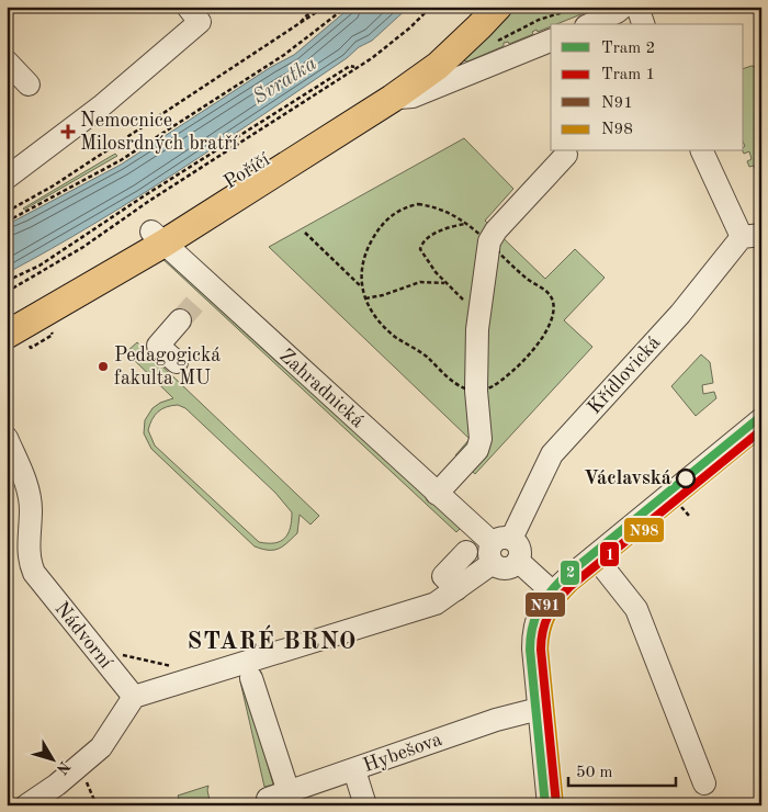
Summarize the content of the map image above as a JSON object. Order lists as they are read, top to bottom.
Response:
{
  "streets": {
    "main road": ["Poříčí"],
    "street": [
      "Křídlovická",
      "Zahradnická",
      "Nádvorní",
      "Hybešova"
    ]
  },
  "crossings": [
    ["Poříčí", "Zahradnická"],
    ["Křídlovická", "Zahradnická"],
    ["Křídlovická", "Nádvorní"]
  ],
  "districts": ["STARÉ BRNO"],
  "water": ["Svratka"],
  "places": {
    "health": ["Nemocnice Milosrdných bratří"],
    "other": ["Pedagogická fakulta MU", "Václavská"]
  },
  "lines": [
    "tram line 2",
    "transit line N91",
    "tram line 1",
    "transit line N98"
  ],
  "legend": [
    "Tram 2",
    "Tram 1",
    "N91",
    "N98"
  ],
  "scale_bar": "50 m",
  "north": "bottom right"
}
